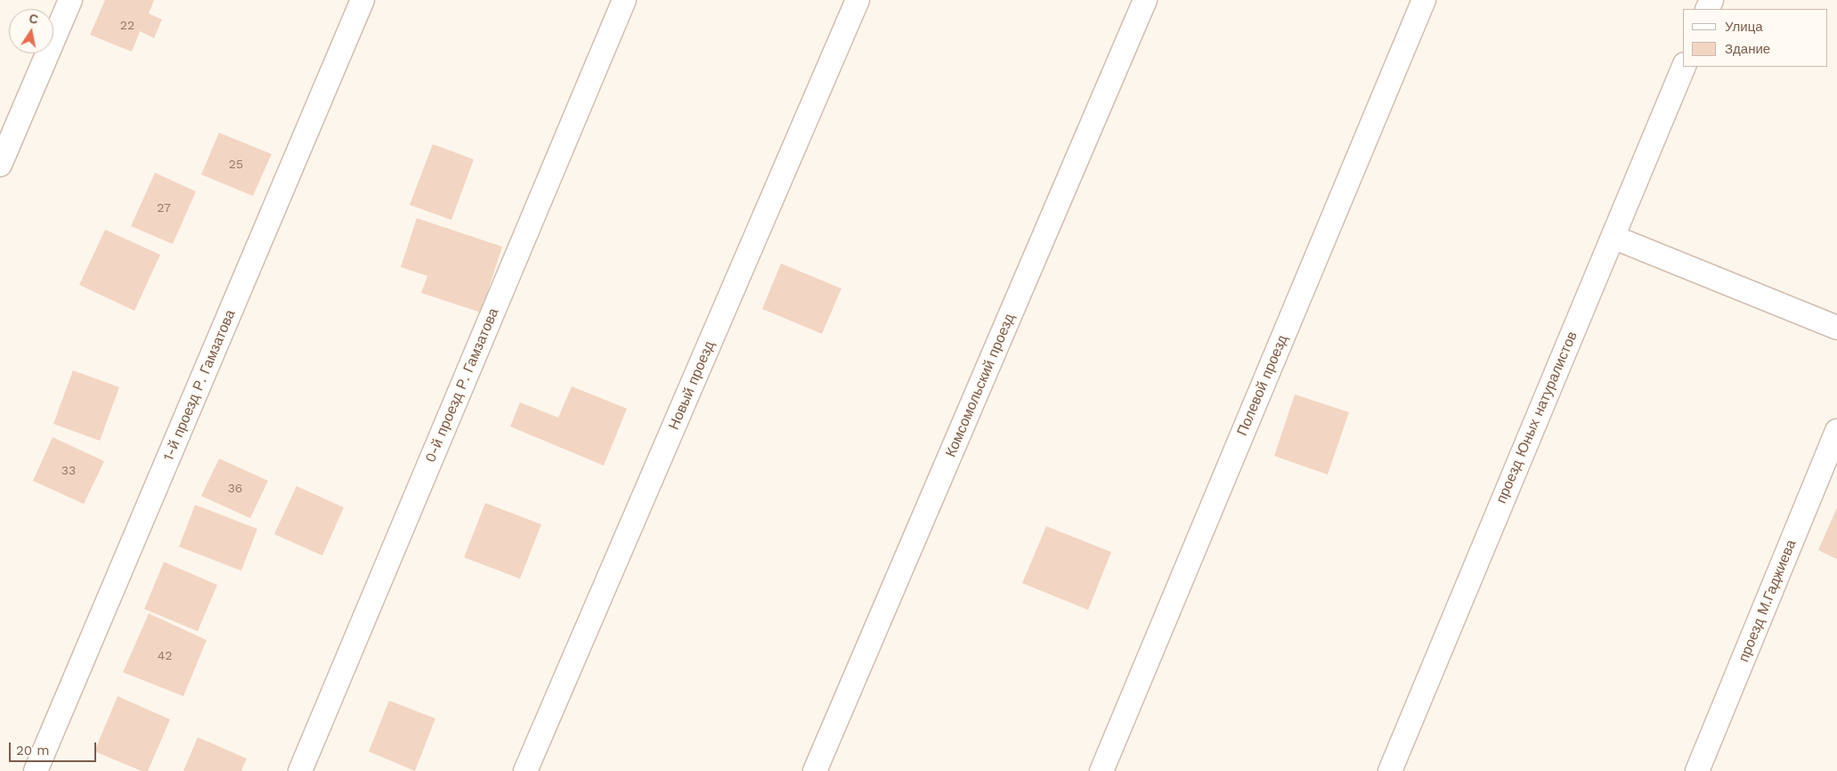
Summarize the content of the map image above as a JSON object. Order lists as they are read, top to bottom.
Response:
{
  "streets": {
    "street": [
      "1-й проезд Р. Гамзатова",
      "0-й проезд Р. Гамзатова",
      "Новый проезд",
      "Комсомольский проезд",
      "Полевой проезд",
      "проезд Юных натуралистов",
      "проезд М.Гаджиева"
    ]
  },
  "house_numbers": [
    "22",
    "25",
    "27",
    "33",
    "36",
    "42"
  ],
  "legend": ["Улица", "Здание"],
  "scale_bar": "20 m",
  "north": "top"
}
